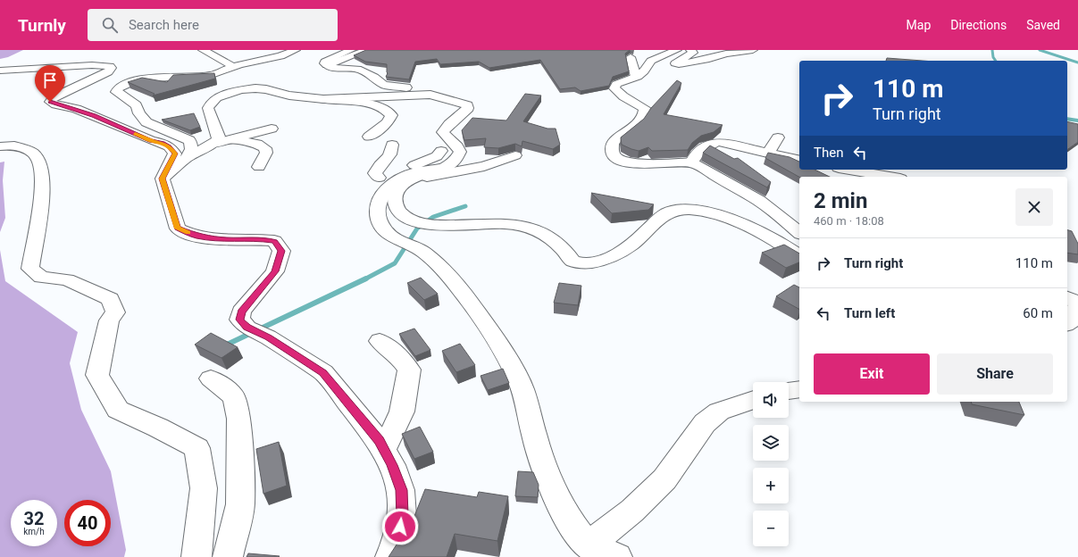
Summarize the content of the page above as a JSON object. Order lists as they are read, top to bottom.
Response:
{
  "page": {
    "header": "Turnly",
    "search": "Search here",
    "nav": ["Map", "Directions", "Saved"],
    "turn": ["110 m", "Turn right"],
    "then": "Then",
    "heading": ["2 min", "460 m · 18:08"],
    "list": [
      {
        "name": "Turn right",
        "value": "110 m"
      },
      {
        "name": "Turn left",
        "value": "60 m"
      }
    ],
    "buttons": ["Exit", "Share"],
    "map_buttons": ["+", "−"],
    "speed": "32 km/h",
    "limit": "40"
  }
}
